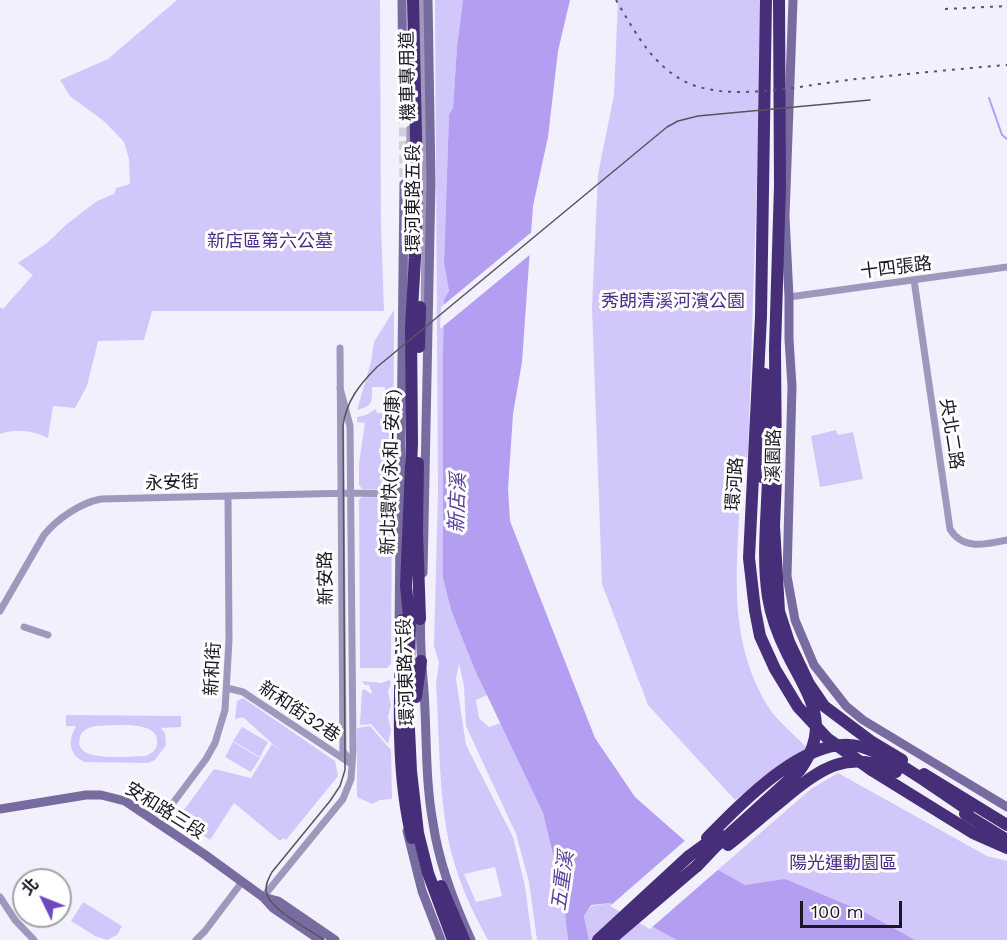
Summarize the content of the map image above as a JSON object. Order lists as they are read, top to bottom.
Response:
{
  "streets": {
    "highway": ["新北環快(永和-安康)", "環河路"],
    "main road": [
      "環河東路五段",
      "溪園路",
      "環河東路六段",
      "安和路三段"
    ],
    "street": [
      "機車專用道",
      "十四張路",
      "央北二路",
      "永安街",
      "新安路",
      "新和街",
      "新和街32巷"
    ]
  },
  "crossings": [
    ["機車專用道", "環河東路五段"],
    ["環河東路五段", "環河東路六段"],
    ["十四張路", "央北二路"],
    ["十四張路", "溪園路"],
    ["新北環快(永和-安康)", "環河東路六段"],
    ["永安街", "新安路"],
    ["永安街", "新和街"],
    ["永安街", "環河東路六段"],
    ["新安路", "新和街32巷"],
    ["新安路", "安和路三段"],
    ["新和街", "新和街32巷"],
    ["新和街", "安和路三段"]
  ],
  "water": ["新店溪", "五重溪"],
  "parks": ["新店區第六公墓", "秀朗清溪河濱公園", "陽光運動園區"],
  "scale_bar": "100 m",
  "north": "top left"
}
